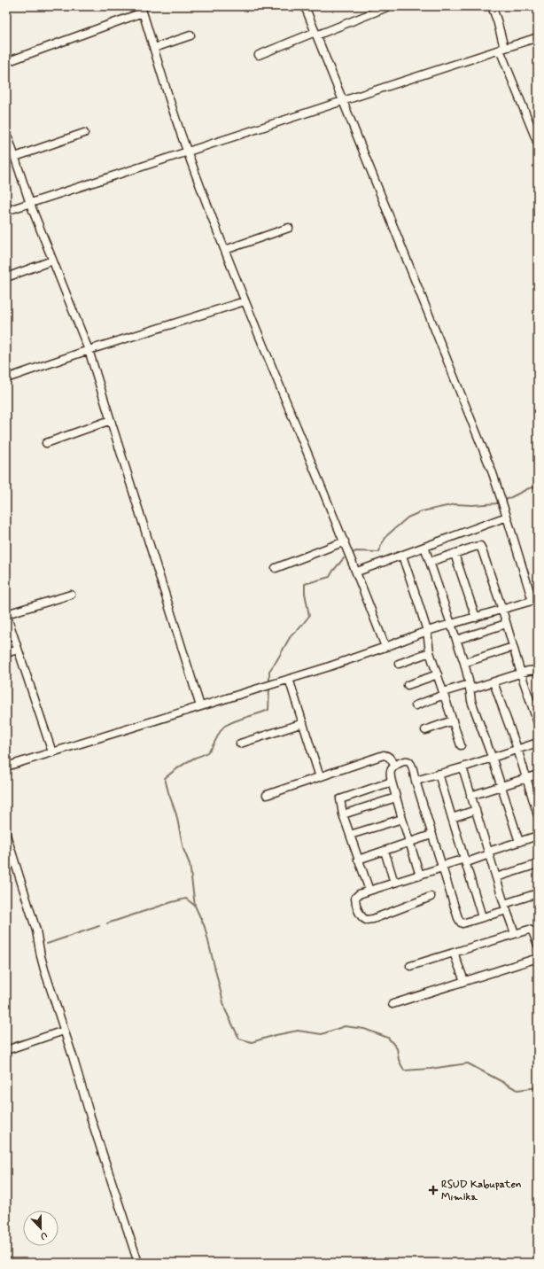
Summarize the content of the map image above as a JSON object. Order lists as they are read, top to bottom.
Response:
{
  "places": {
    "health": ["RSUD Kabupaten Mimika"]
  },
  "north": "bottom"
}
